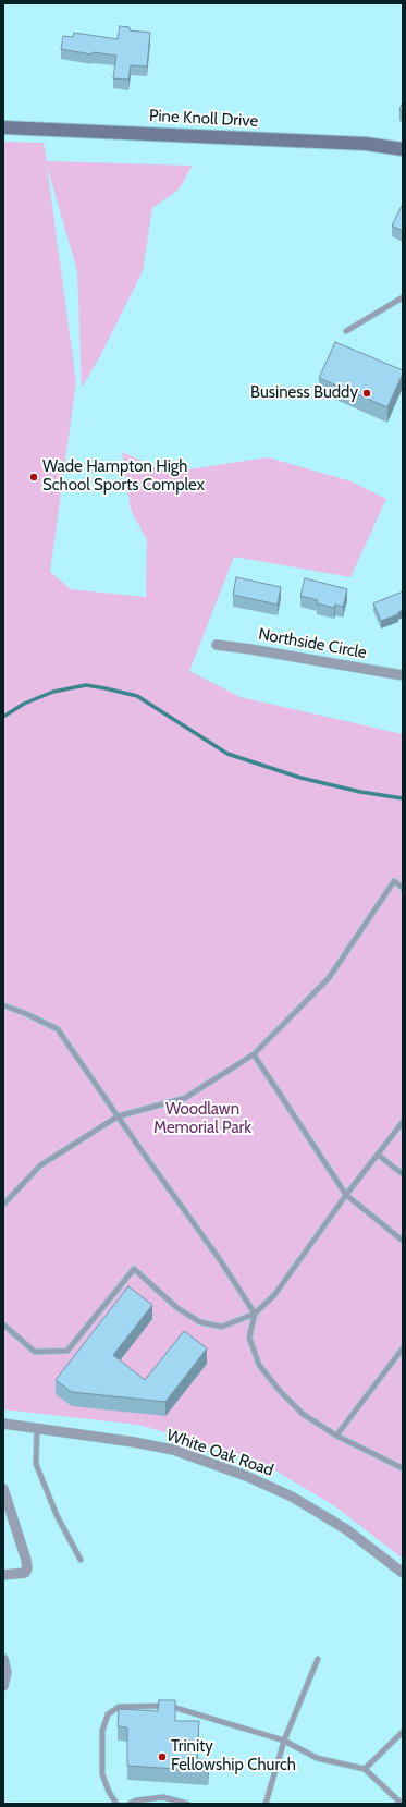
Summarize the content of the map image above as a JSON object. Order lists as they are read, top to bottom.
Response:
{
  "streets": {
    "street": ["Pine Knoll Drive", "Northside Circle", "White Oak Road"]
  },
  "parks": ["Woodlawn Memorial Park"],
  "places": ["Business Buddy", "Wade Hampton High School Sports Complex", "Trinity Fellowship Church"]
}
